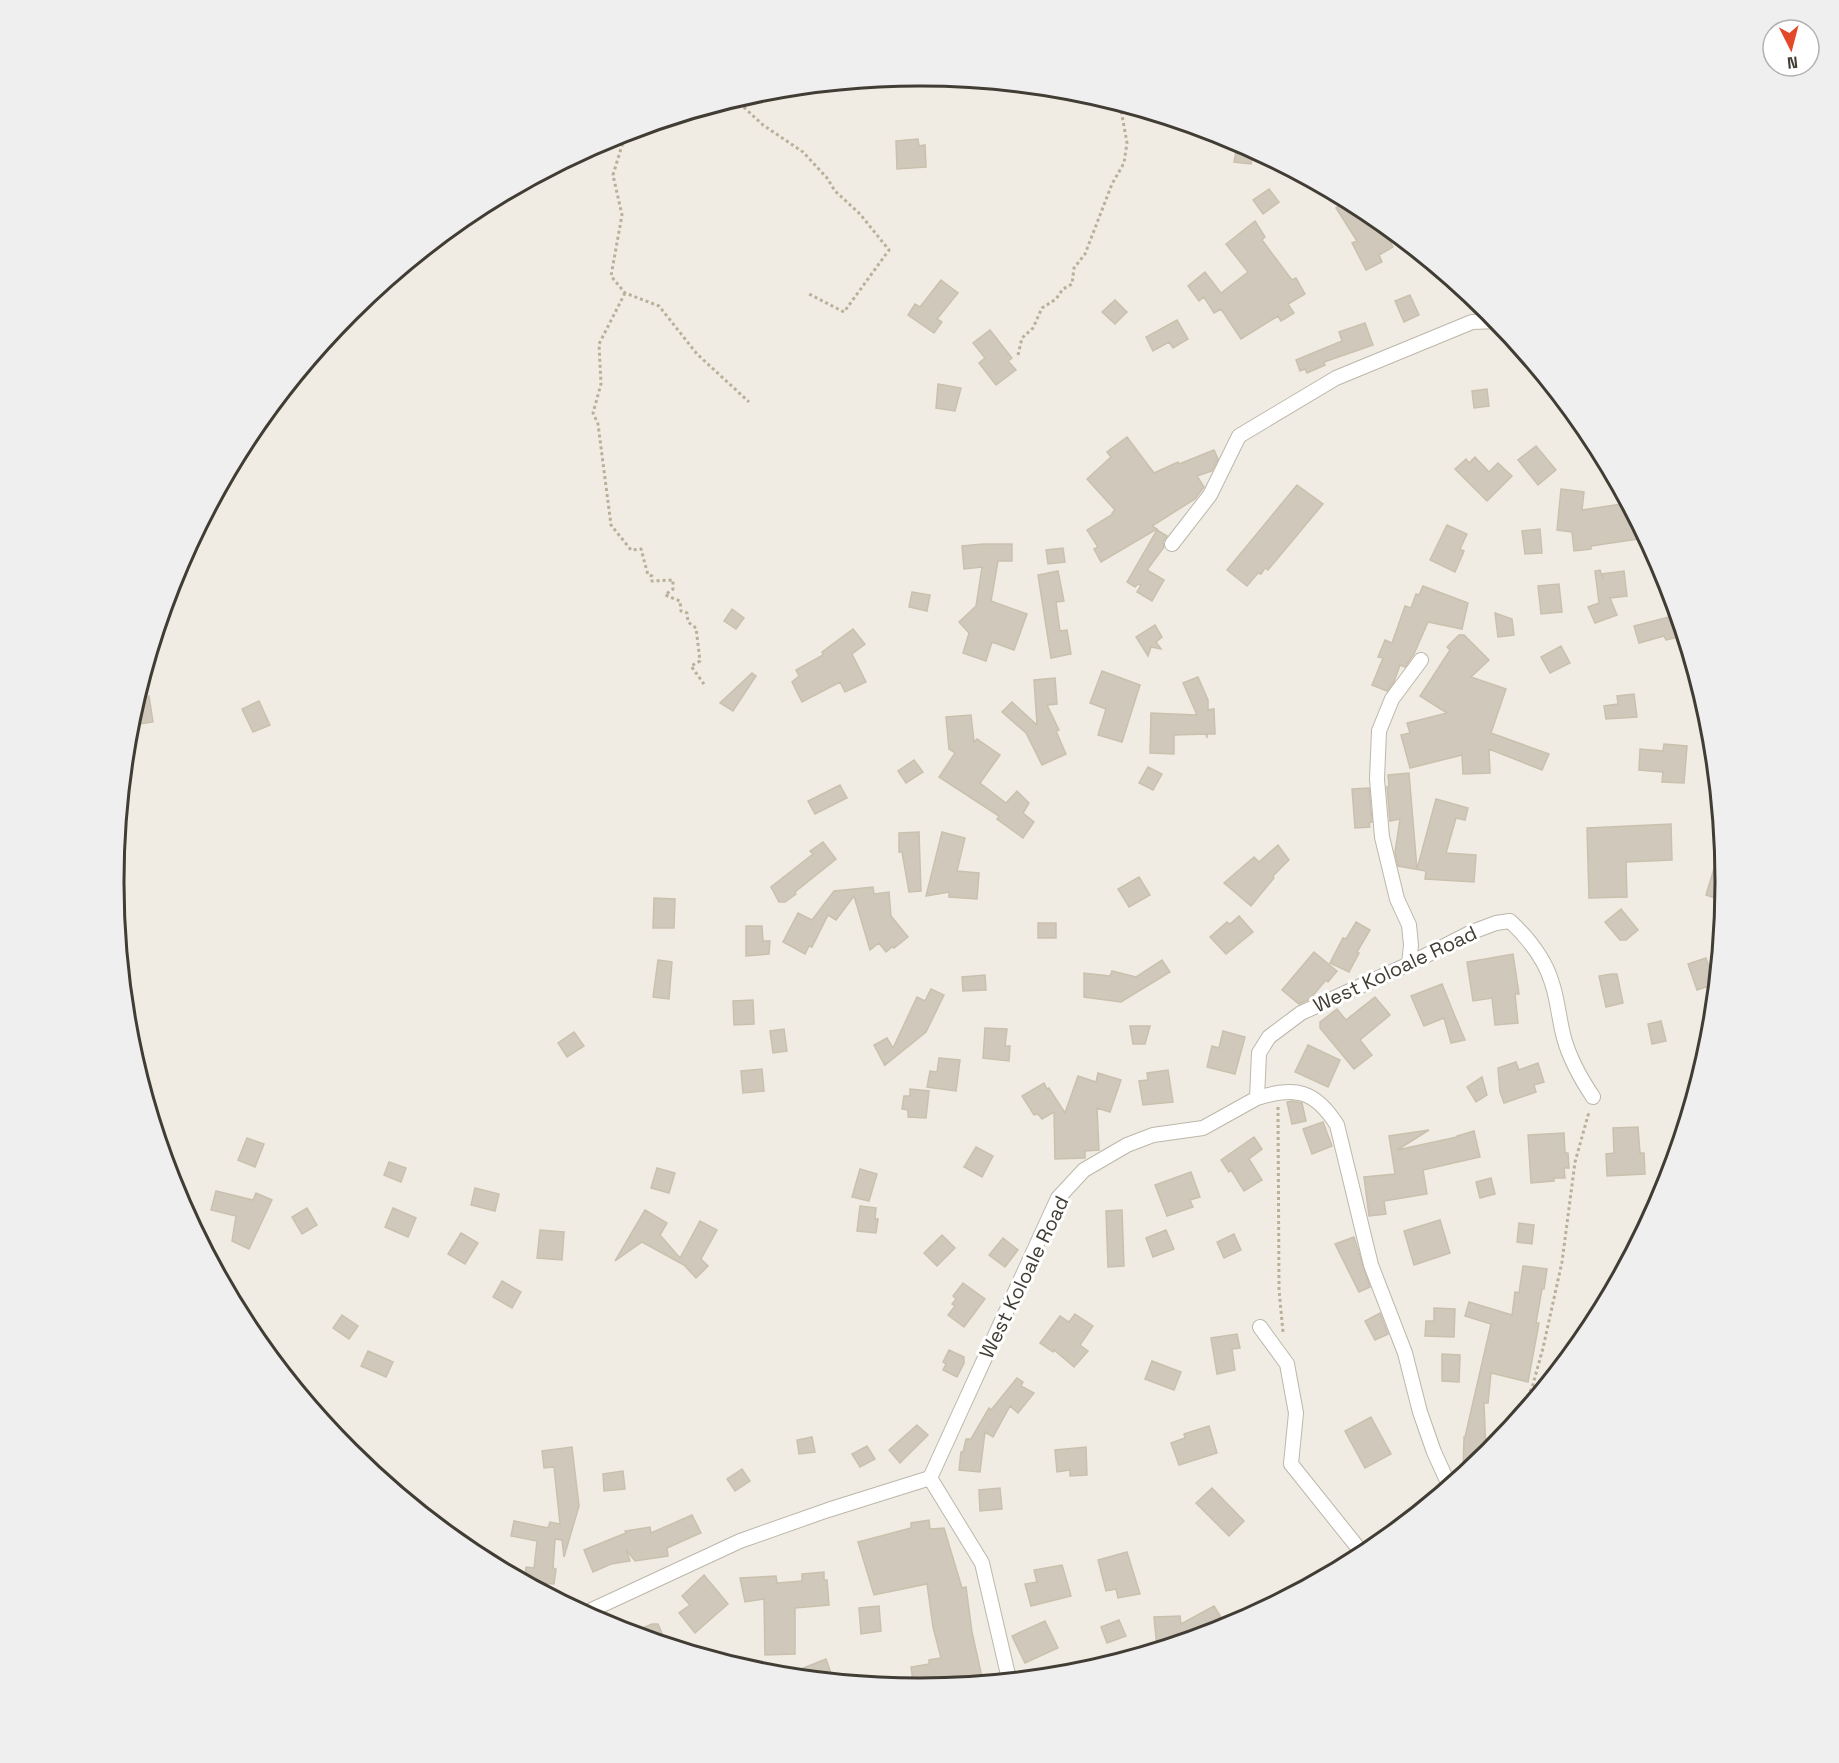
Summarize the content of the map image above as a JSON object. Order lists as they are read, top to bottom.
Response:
{
  "streets": {
    "street": ["West Koloale Road"]
  },
  "north": "bottom"
}
